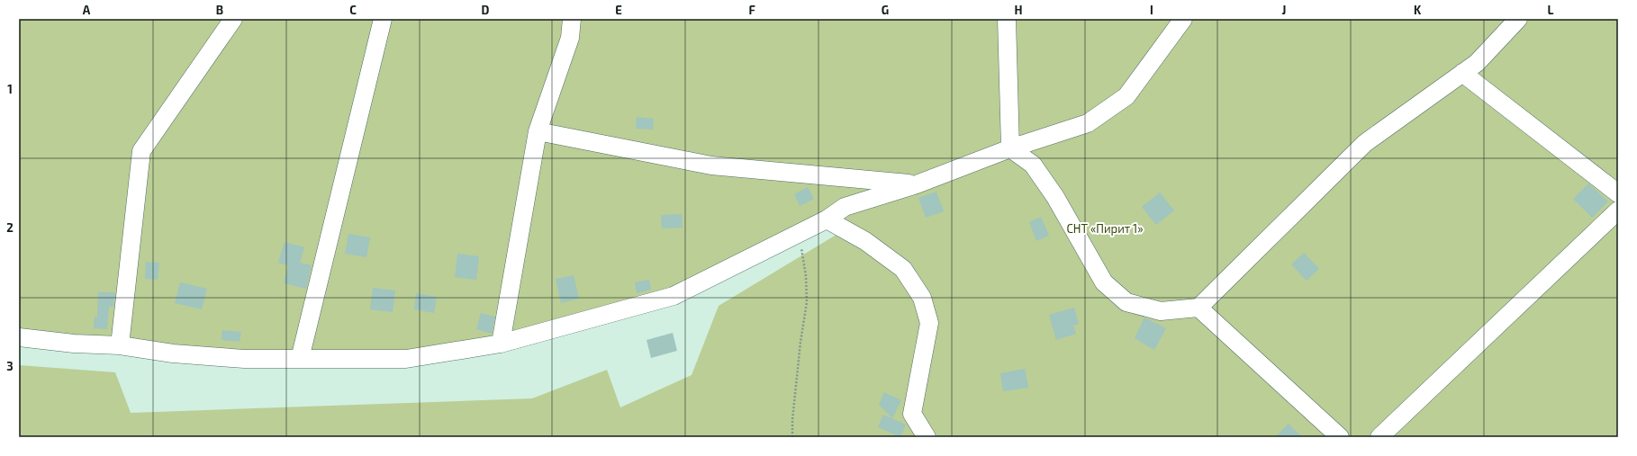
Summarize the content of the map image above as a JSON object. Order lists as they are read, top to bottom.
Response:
{
  "parks": ["СНТ «Пирит 1»"],
  "grid": {
    "columns": [
      "A",
      "B",
      "C",
      "D",
      "E",
      "F",
      "G",
      "H",
      "I",
      "J",
      "K",
      "L"
    ],
    "rows": ["1", "2", "3"]
  }
}
